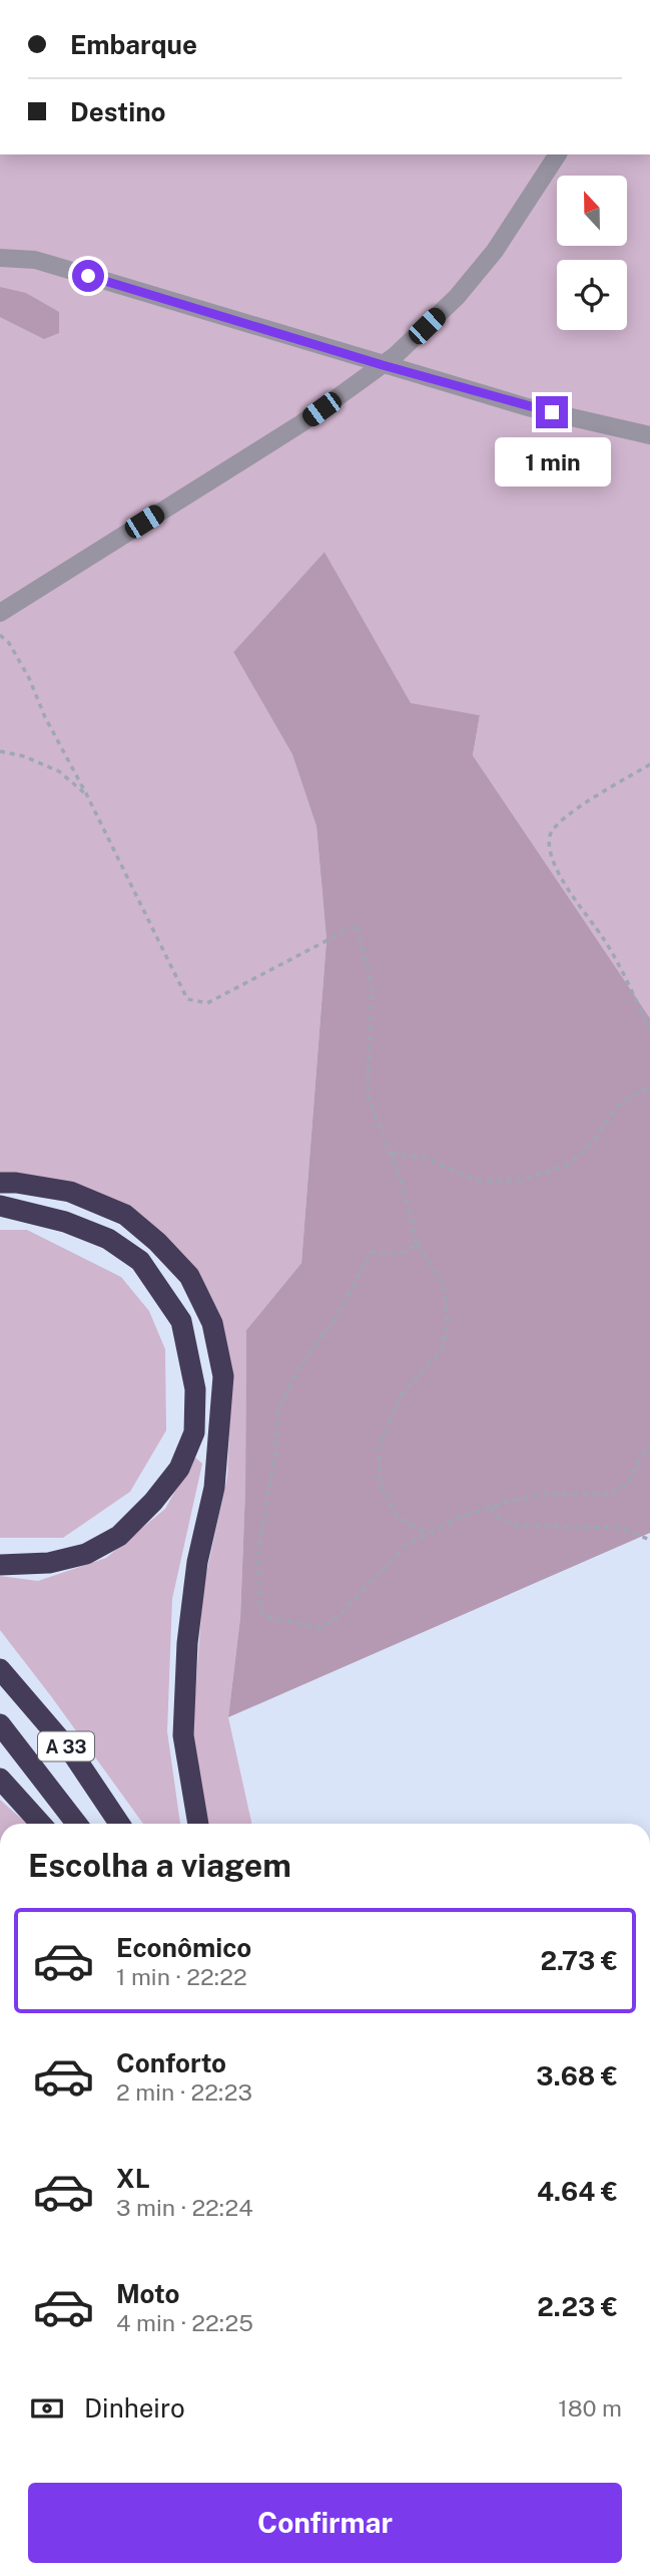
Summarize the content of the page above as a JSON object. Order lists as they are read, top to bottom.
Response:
{
  "streets": {
    "highway": ["A 33"]
  },
  "north": "top",
  "page": {
    "banner": ["Embarque", "Destino"],
    "bubble": "1 min",
    "heading": "Escolha a viagem",
    "list": [
      {
        "name": "Econômico",
        "note": "1 min · 22:22",
        "value": "2.73 €"
      },
      {
        "name": "Conforto",
        "note": "2 min · 22:23",
        "value": "3.68 €"
      },
      {
        "name": "XL",
        "note": "3 min · 22:24",
        "value": "4.64 €"
      },
      {
        "name": "Moto",
        "note": "4 min · 22:25",
        "value": "2.23 €"
      }
    ],
    "pay": ["Dinheiro", "180 m"],
    "buttons": "Confirmar"
  }
}
